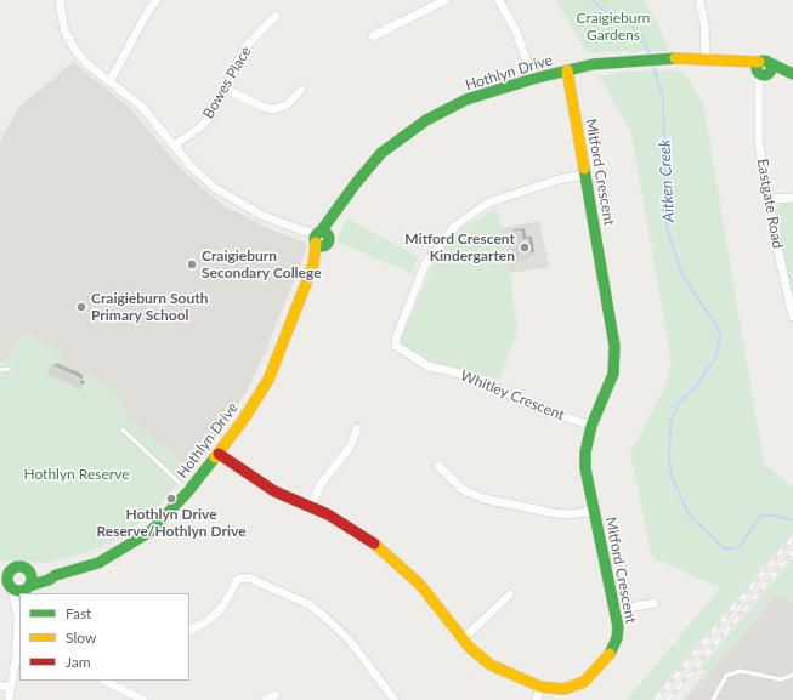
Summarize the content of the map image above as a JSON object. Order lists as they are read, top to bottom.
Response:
{
  "streets": {
    "street": [
      "Hothlyn Drive",
      "Bowes Place",
      "Mitford Crescent",
      "Eastgate Road",
      "Whitley Crescent"
    ]
  },
  "crossings": [
    ["Hothlyn Drive", "Mitford Crescent"],
    ["Hothlyn Drive", "Eastgate Road"],
    ["Mitford Crescent", "Whitley Crescent"]
  ],
  "water": ["Aitken Creek"],
  "parks": ["Craigieburn Gardens", "Hothlyn Reserve"],
  "places": [
    "Mitford Crescent Kindergarten",
    "Craigieburn Secondary College",
    "Craigieburn South Primary School",
    "Hothlyn Drive Reserve/Hothlyn Drive"
  ],
  "legend": ["Fast", "Slow", "Jam"]
}
